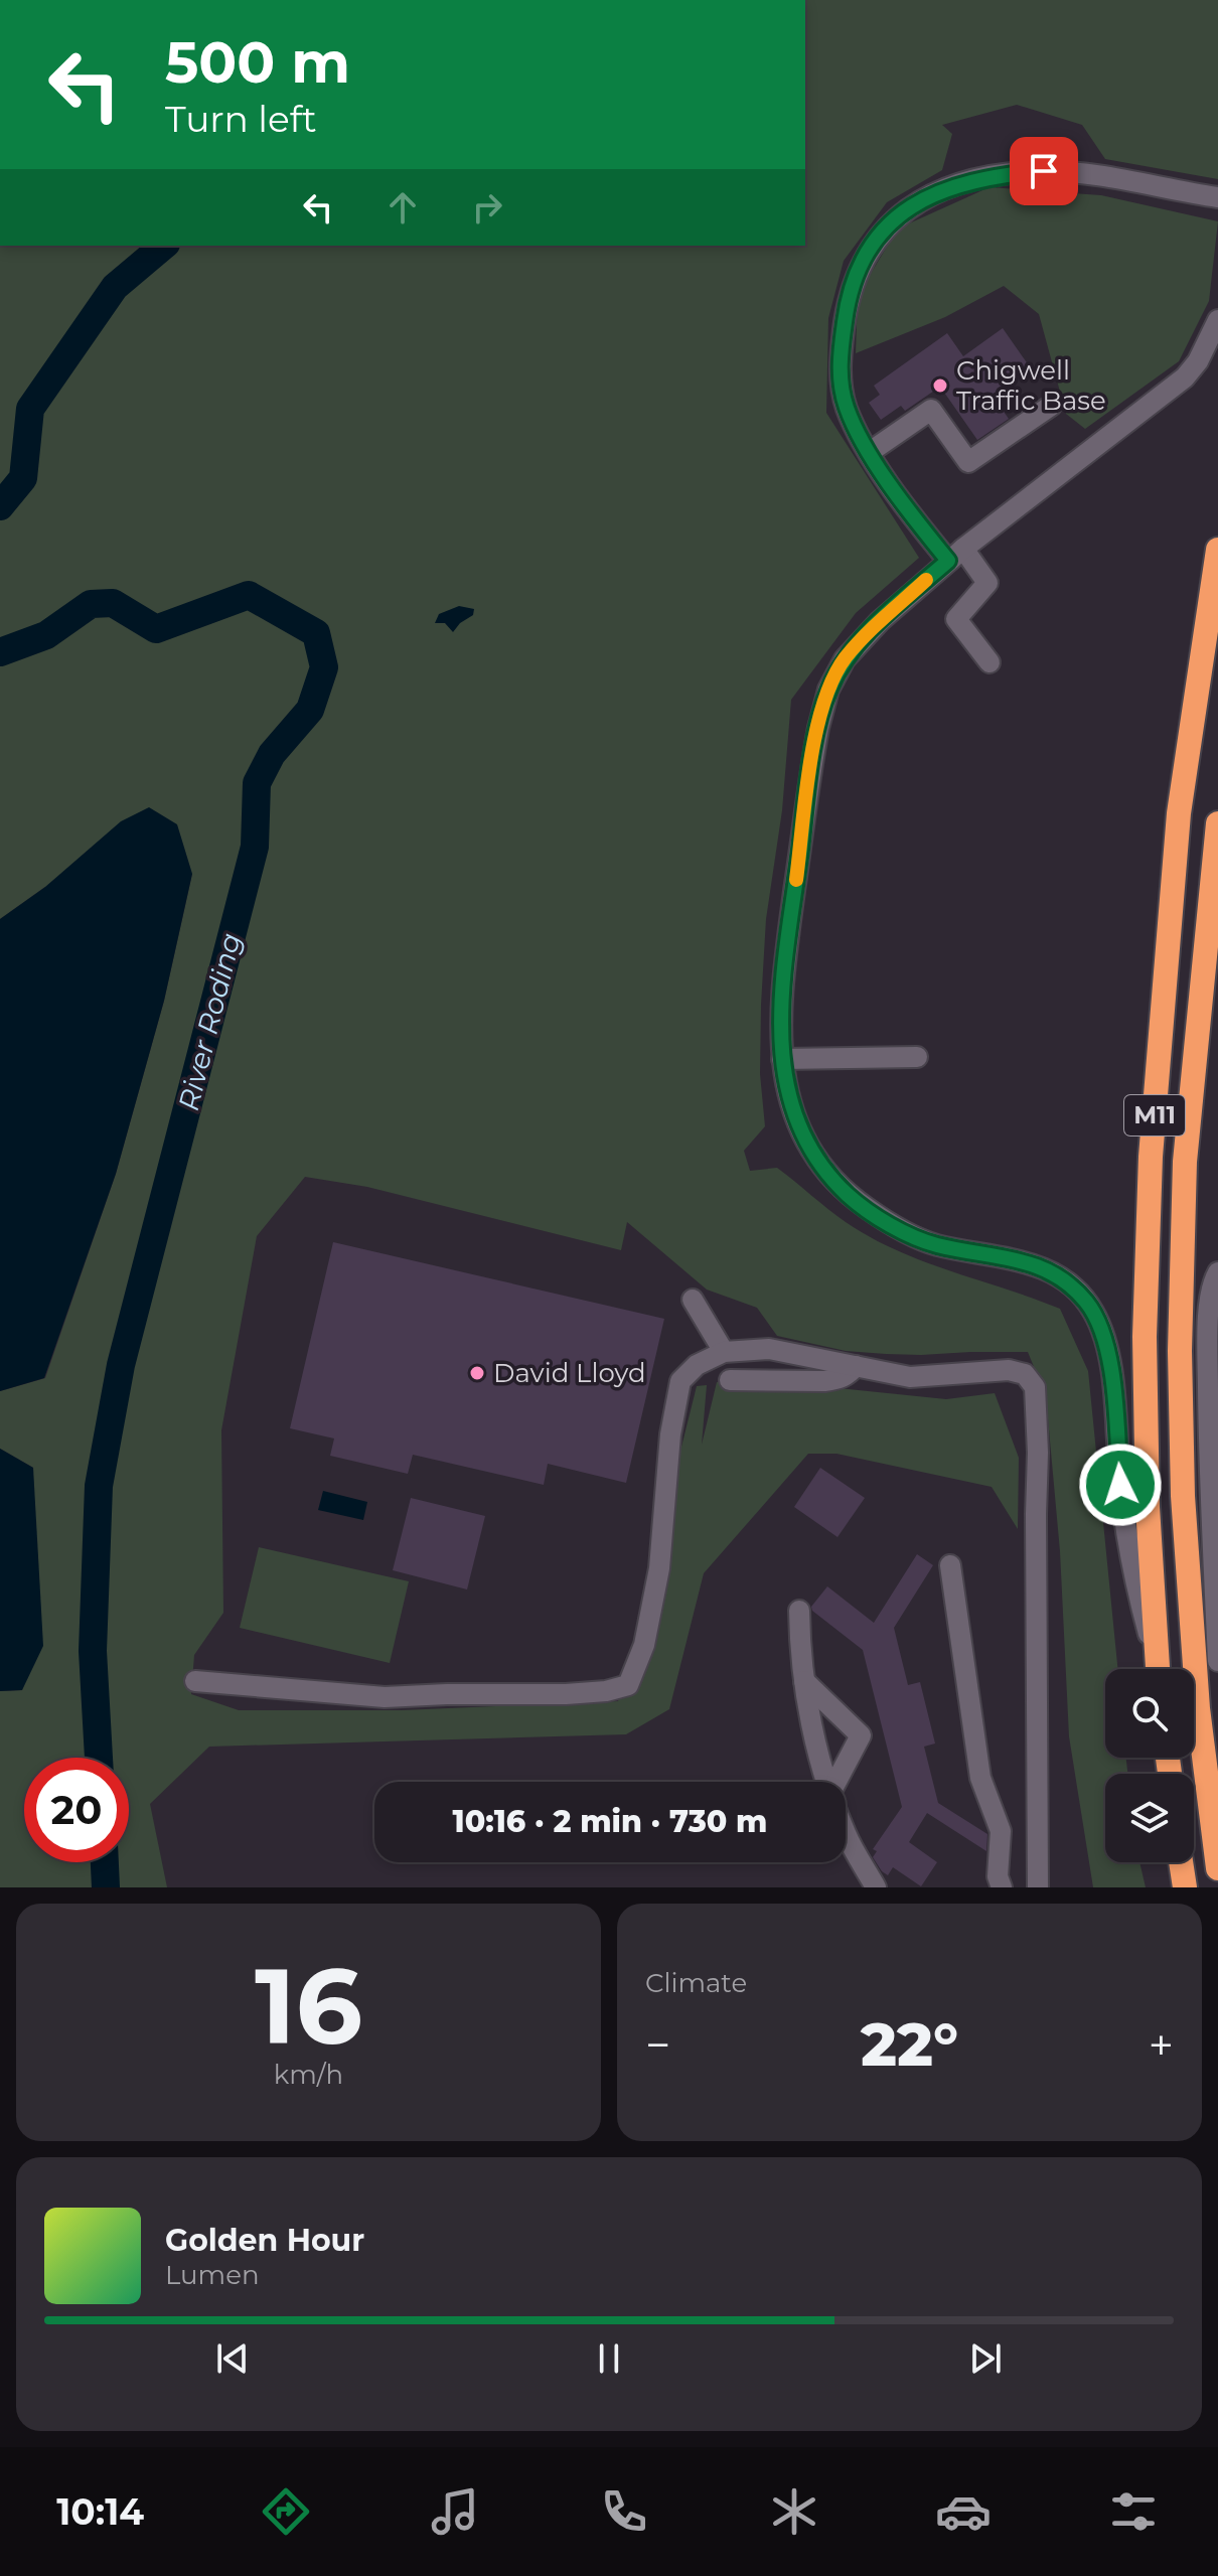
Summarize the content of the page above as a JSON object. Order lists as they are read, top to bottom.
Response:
{
  "streets": {
    "highway": ["M11"]
  },
  "water": ["River Roding"],
  "places": ["Chigwell Traffic Base", "David Lloyd"],
  "page": {
    "turn": ["500 m", "Turn left"],
    "limit": "20",
    "trip": "10:16 · 2 min · 730 m",
    "tile": [
      ["16", "km/h"],
      "Climate"
    ],
    "heat": ["−", "22°", "+"],
    "song": ["Golden Hour", "Lumen"],
    "tabs": "10:14"
  }
}
